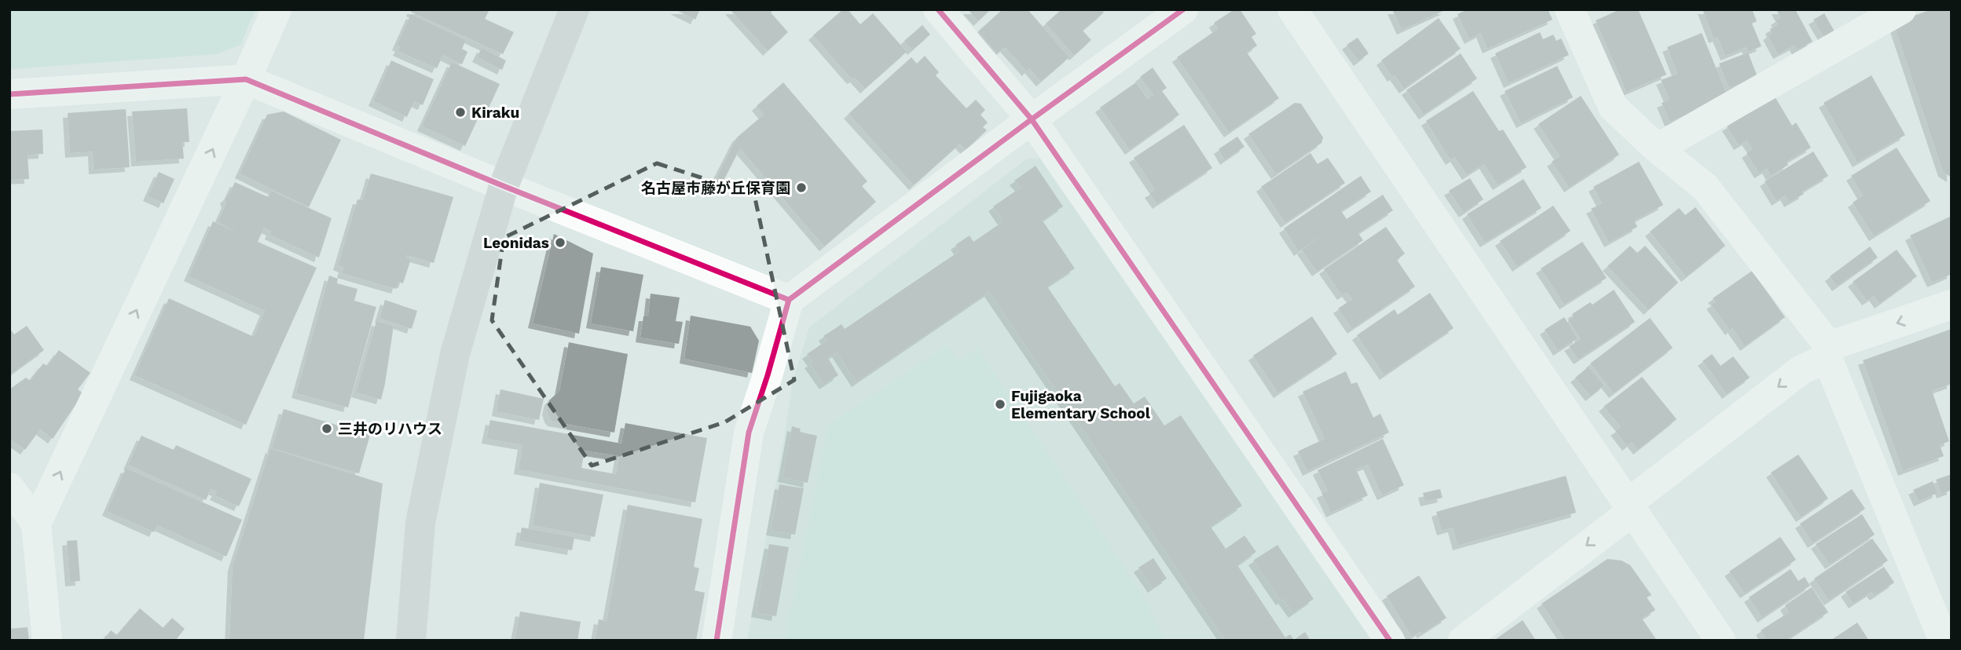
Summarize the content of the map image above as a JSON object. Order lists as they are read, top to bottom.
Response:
{
  "places": [
    "Kiraku",
    "名古屋市藤が丘保育園",
    "Leonidas",
    "Fujigaoka Elementary School",
    "三井のリハウス"
  ]
}
